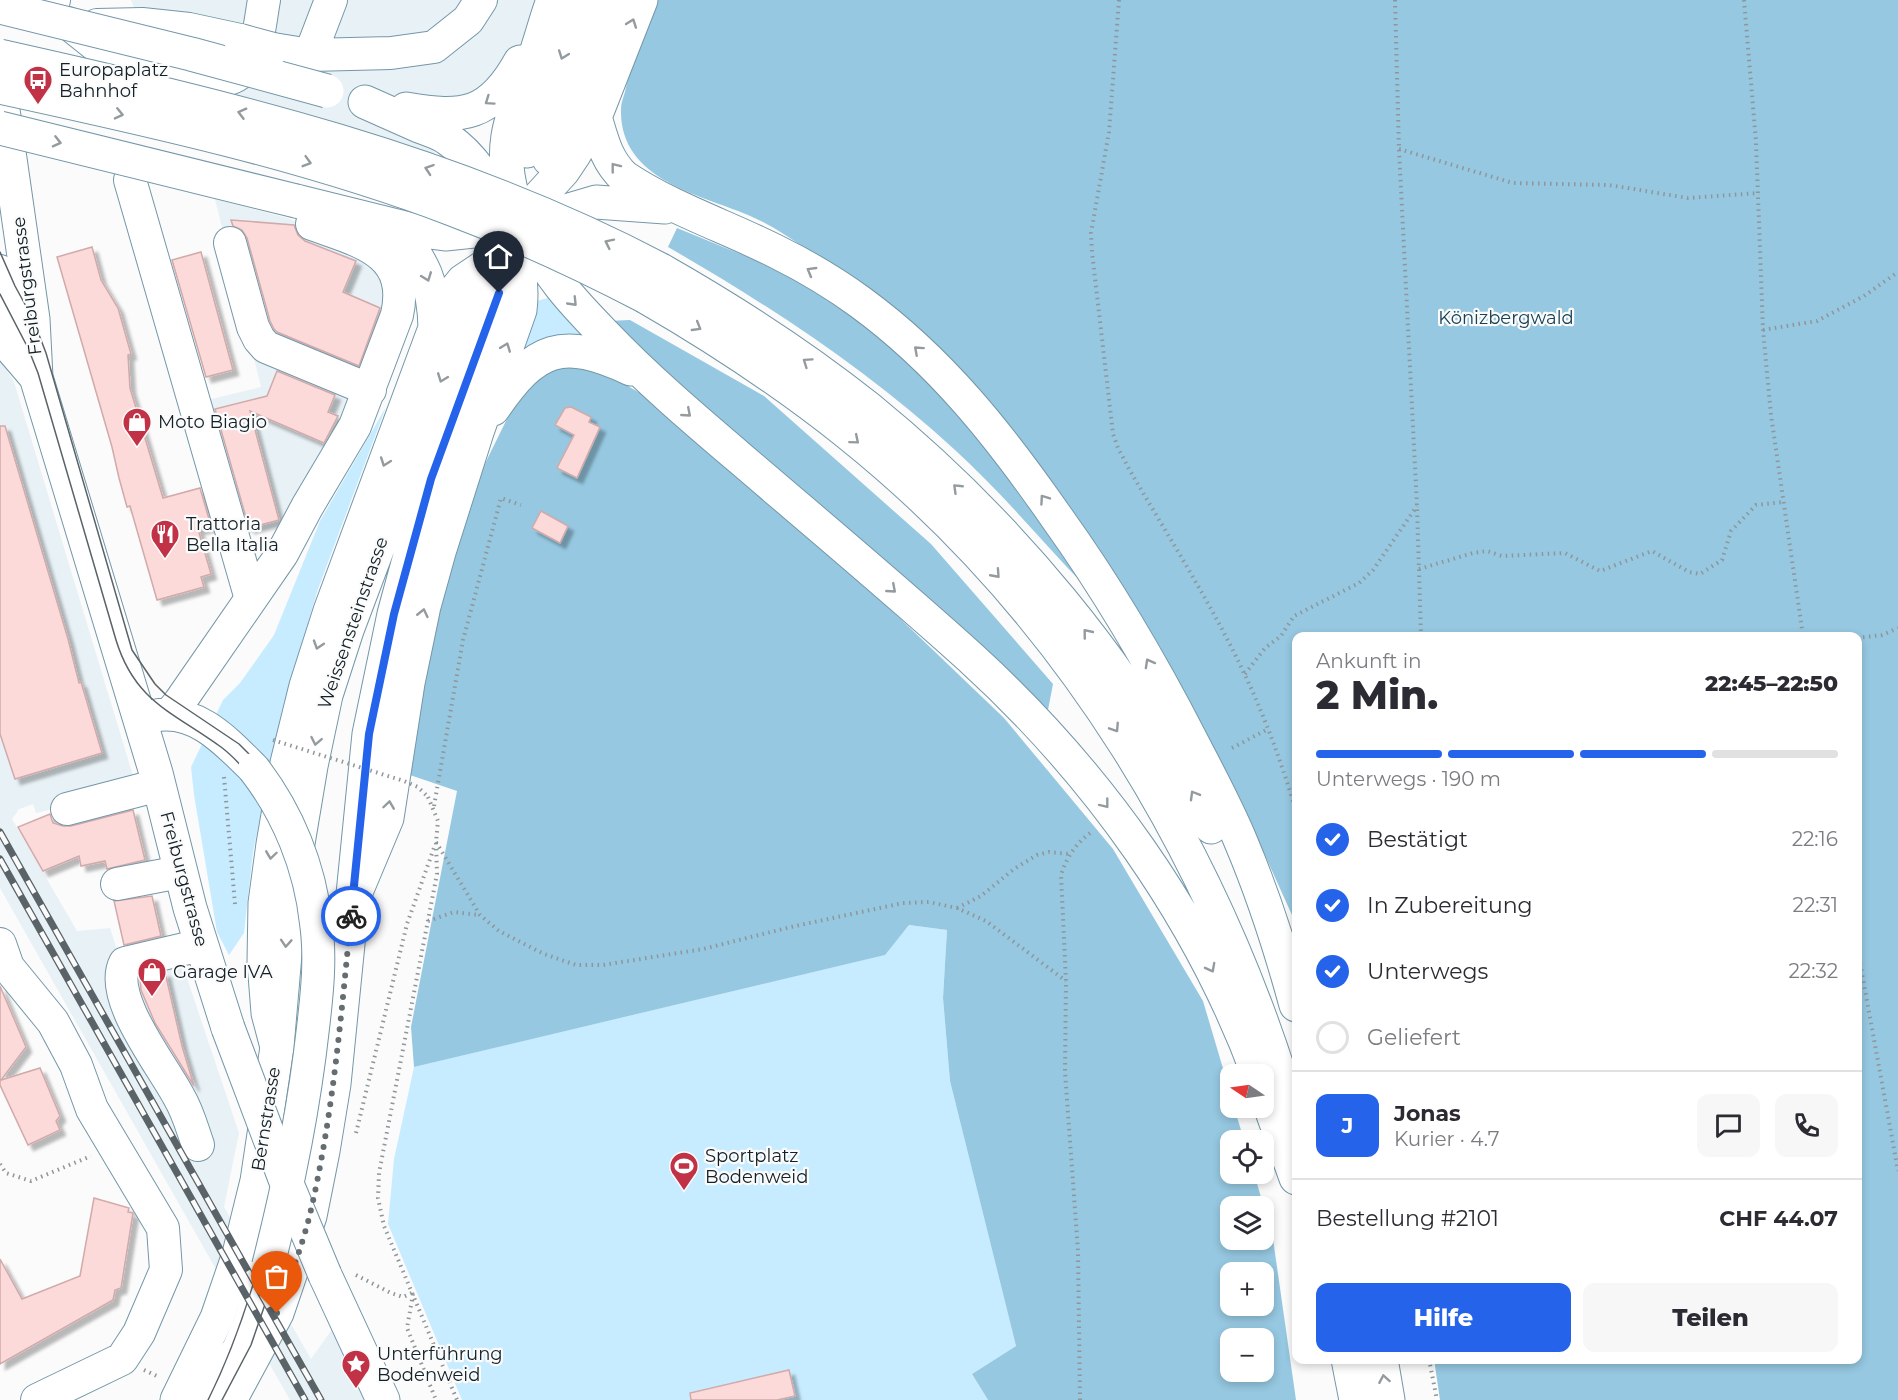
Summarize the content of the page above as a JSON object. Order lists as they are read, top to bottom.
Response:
{
  "streets": {
    "main road": ["Freiburgstrasse", "Weissensteinstrasse", "Bernstrasse"]
  },
  "crossings": [
    ["Weissensteinstrasse", "Bernstrasse"]
  ],
  "parks": ["Könizbergwald"],
  "places": {
    "bus stop": ["Europaplatz Bahnhof"],
    "shop": ["Moto Biagio", "Garage IVA"],
    "restaurant": ["Trattoria Bella Italia"],
    "sports": ["Sportplatz Bodenweid"],
    "place": ["Unterführung Bodenweid"]
  },
  "north": "left",
  "page": {
    "heading": ["2 Min.", "Ankunft in", "22:45–22:50"],
    "panel": [
      "Jonas",
      "Kurier · 4.7",
      "Bestellung #2101",
      "CHF 44.07"
    ],
    "bar": "Unterwegs · 190 m",
    "list": [
      ["Bestätigt", "22:16"],
      ["In Zubereitung", "22:31"],
      ["Unterwegs", "22:32"],
      "Geliefert"
    ],
    "map_buttons": ["+", "−"],
    "round": "J",
    "buttons": ["Hilfe", "Teilen"]
  }
}
